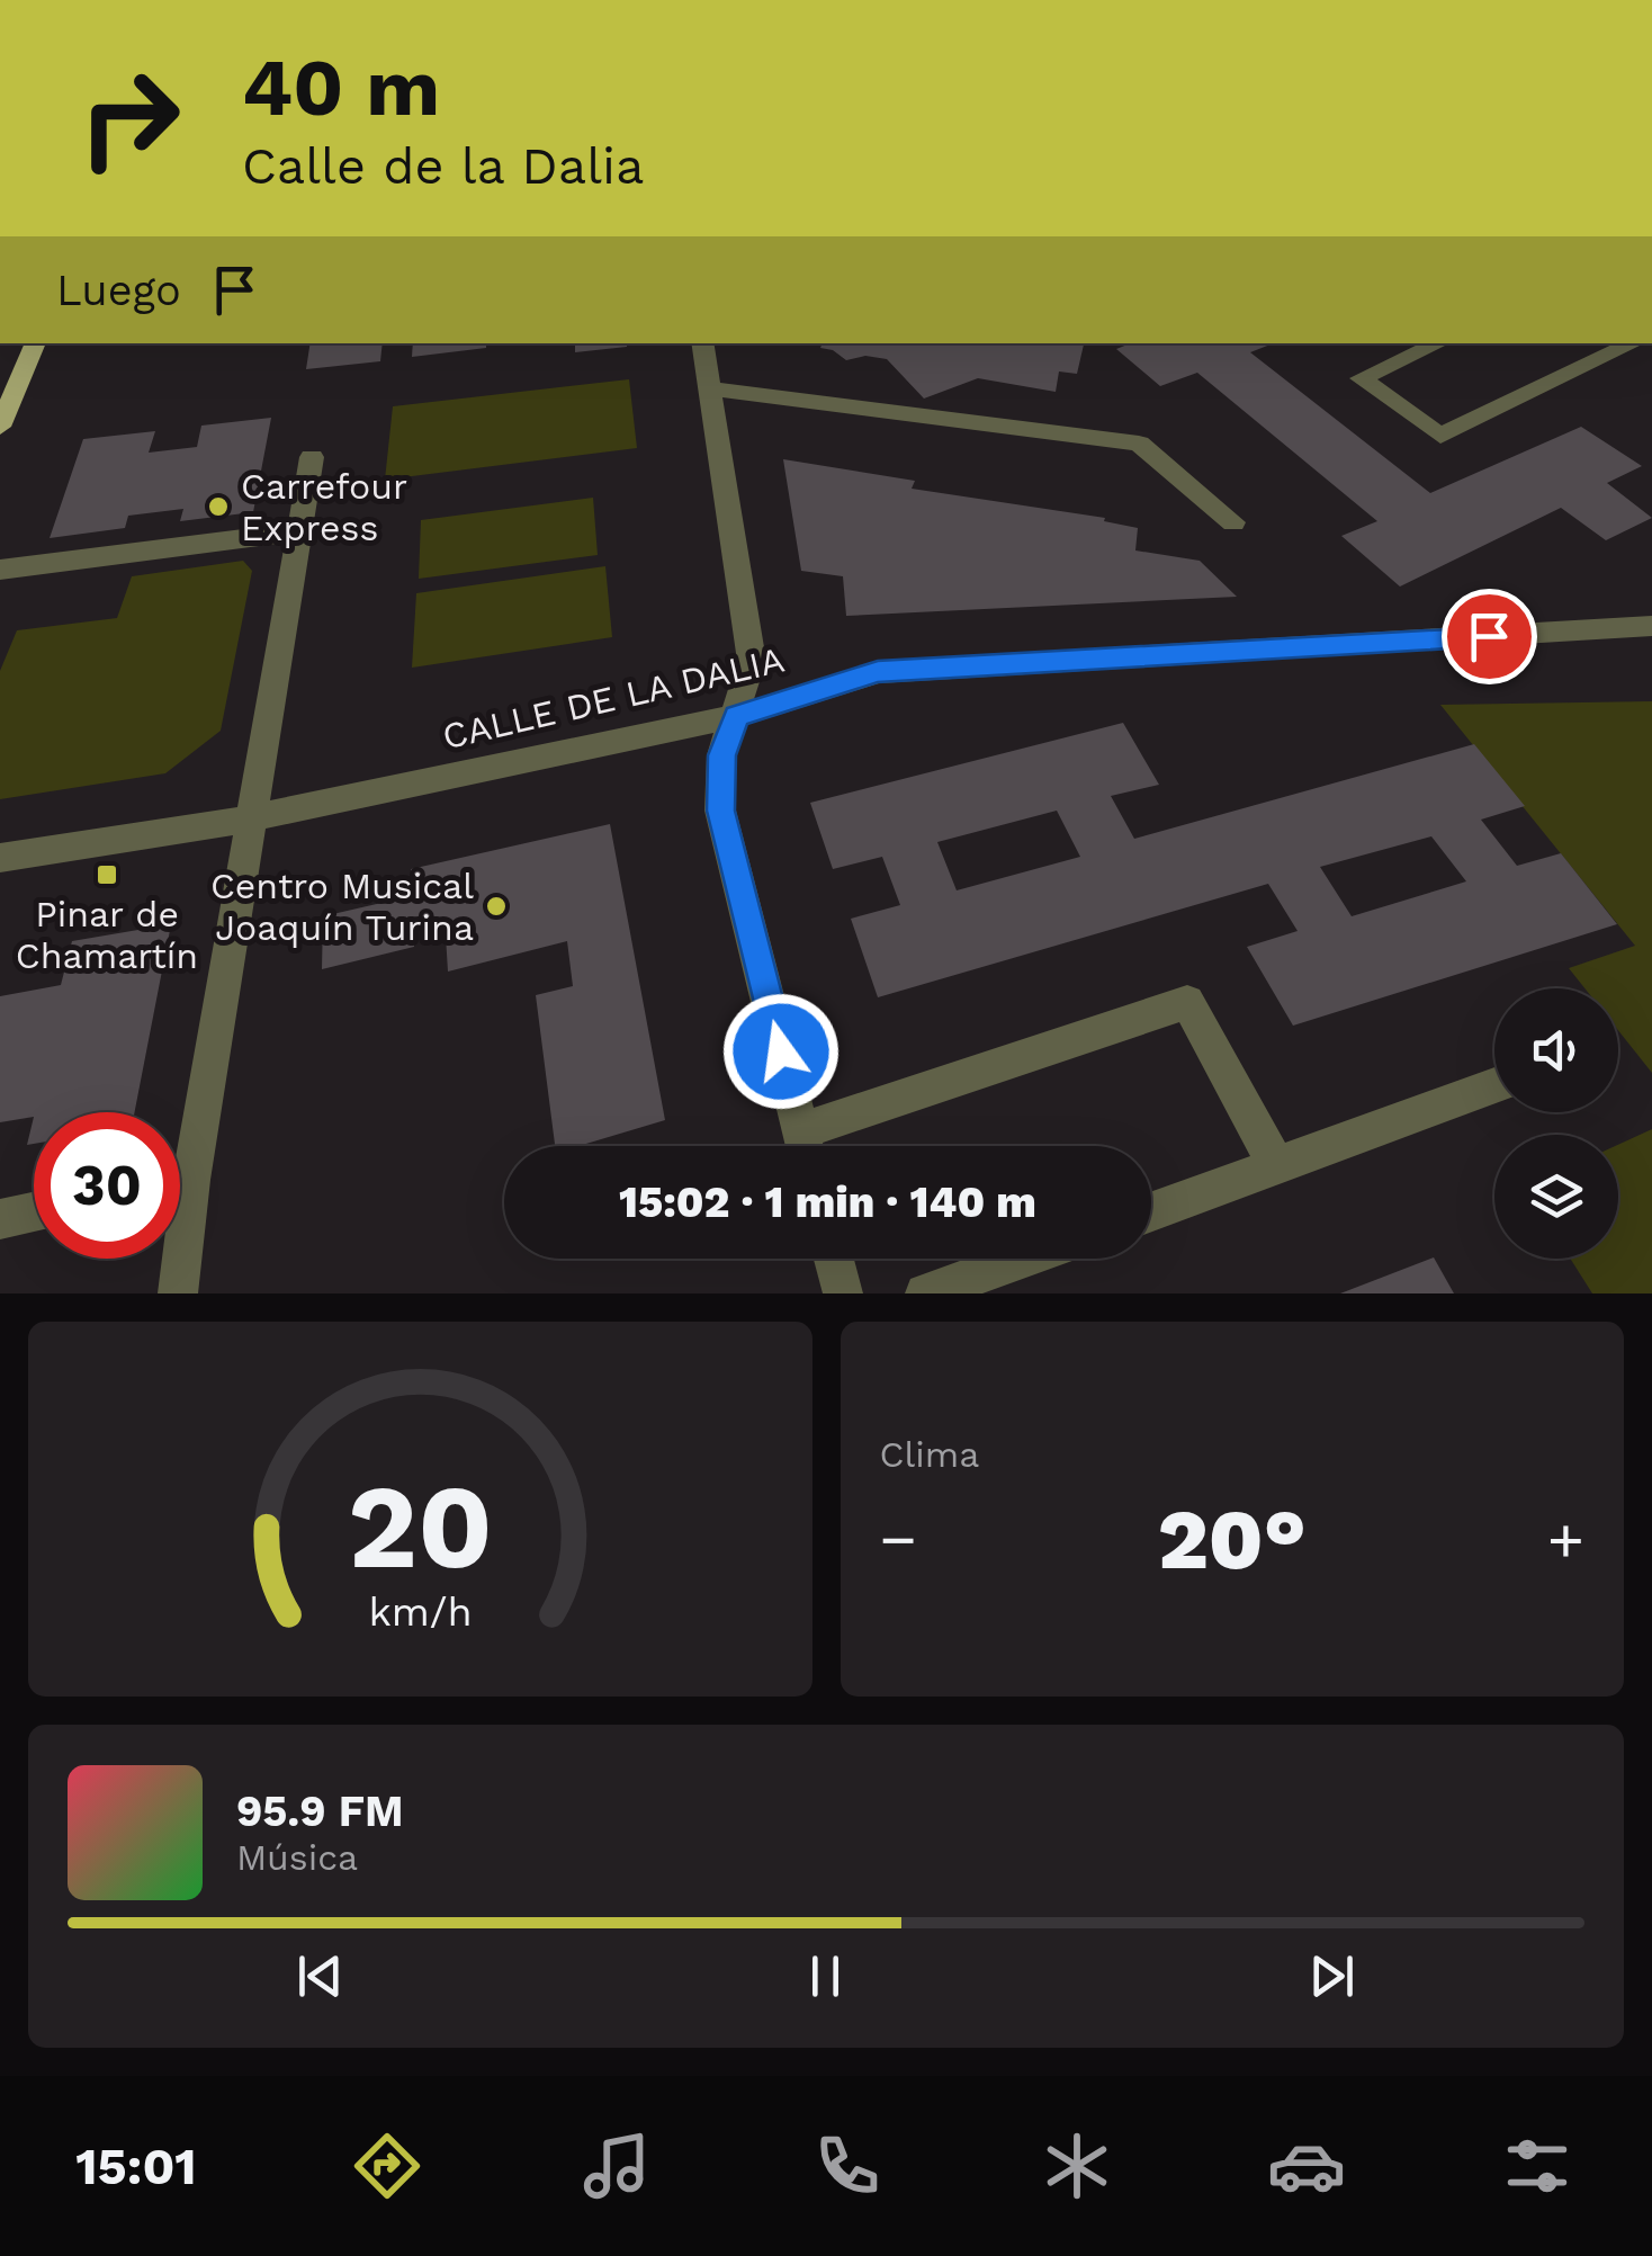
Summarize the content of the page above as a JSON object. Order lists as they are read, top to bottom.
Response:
{
  "streets": {
    "street": ["CALLE DE LA DALIA"]
  },
  "places": {
    "other": ["Carrefour Express", "Centro Musical Joaquín Turina"],
    "transit": ["Pinar de Chamartín"]
  },
  "page": {
    "turn": ["40 m", "Calle de la Dalia"],
    "then": "Luego",
    "limit": "30",
    "trip": "15:02 · 1 min · 140 m",
    "tile": "Clima",
    "heat": ["−", "20°", "+"],
    "song": ["95.9 FM", "Música"],
    "tabs": "15:01",
    "gauge": ["20", "km/h"]
  }
}
